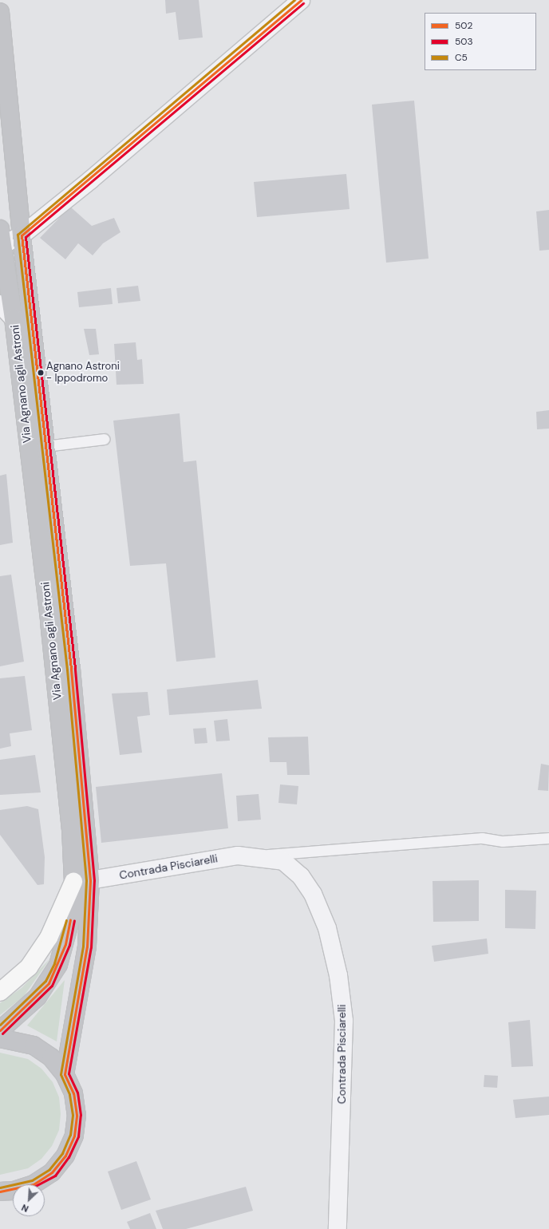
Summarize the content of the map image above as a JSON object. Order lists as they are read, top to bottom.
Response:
{
  "streets": {
    "main road": ["Via Agnano agli Astroni"],
    "street": ["Contrada Pisciarelli"]
  },
  "crossings": [
    ["Via Agnano agli Astroni", "Contrada Pisciarelli"]
  ],
  "places": ["Agnano Astroni - Ippodromo"],
  "lines": ["transit line 502", "transit line C5", "transit line 503"],
  "legend": ["502", "503", "C5"],
  "north": "bottom left"
}
